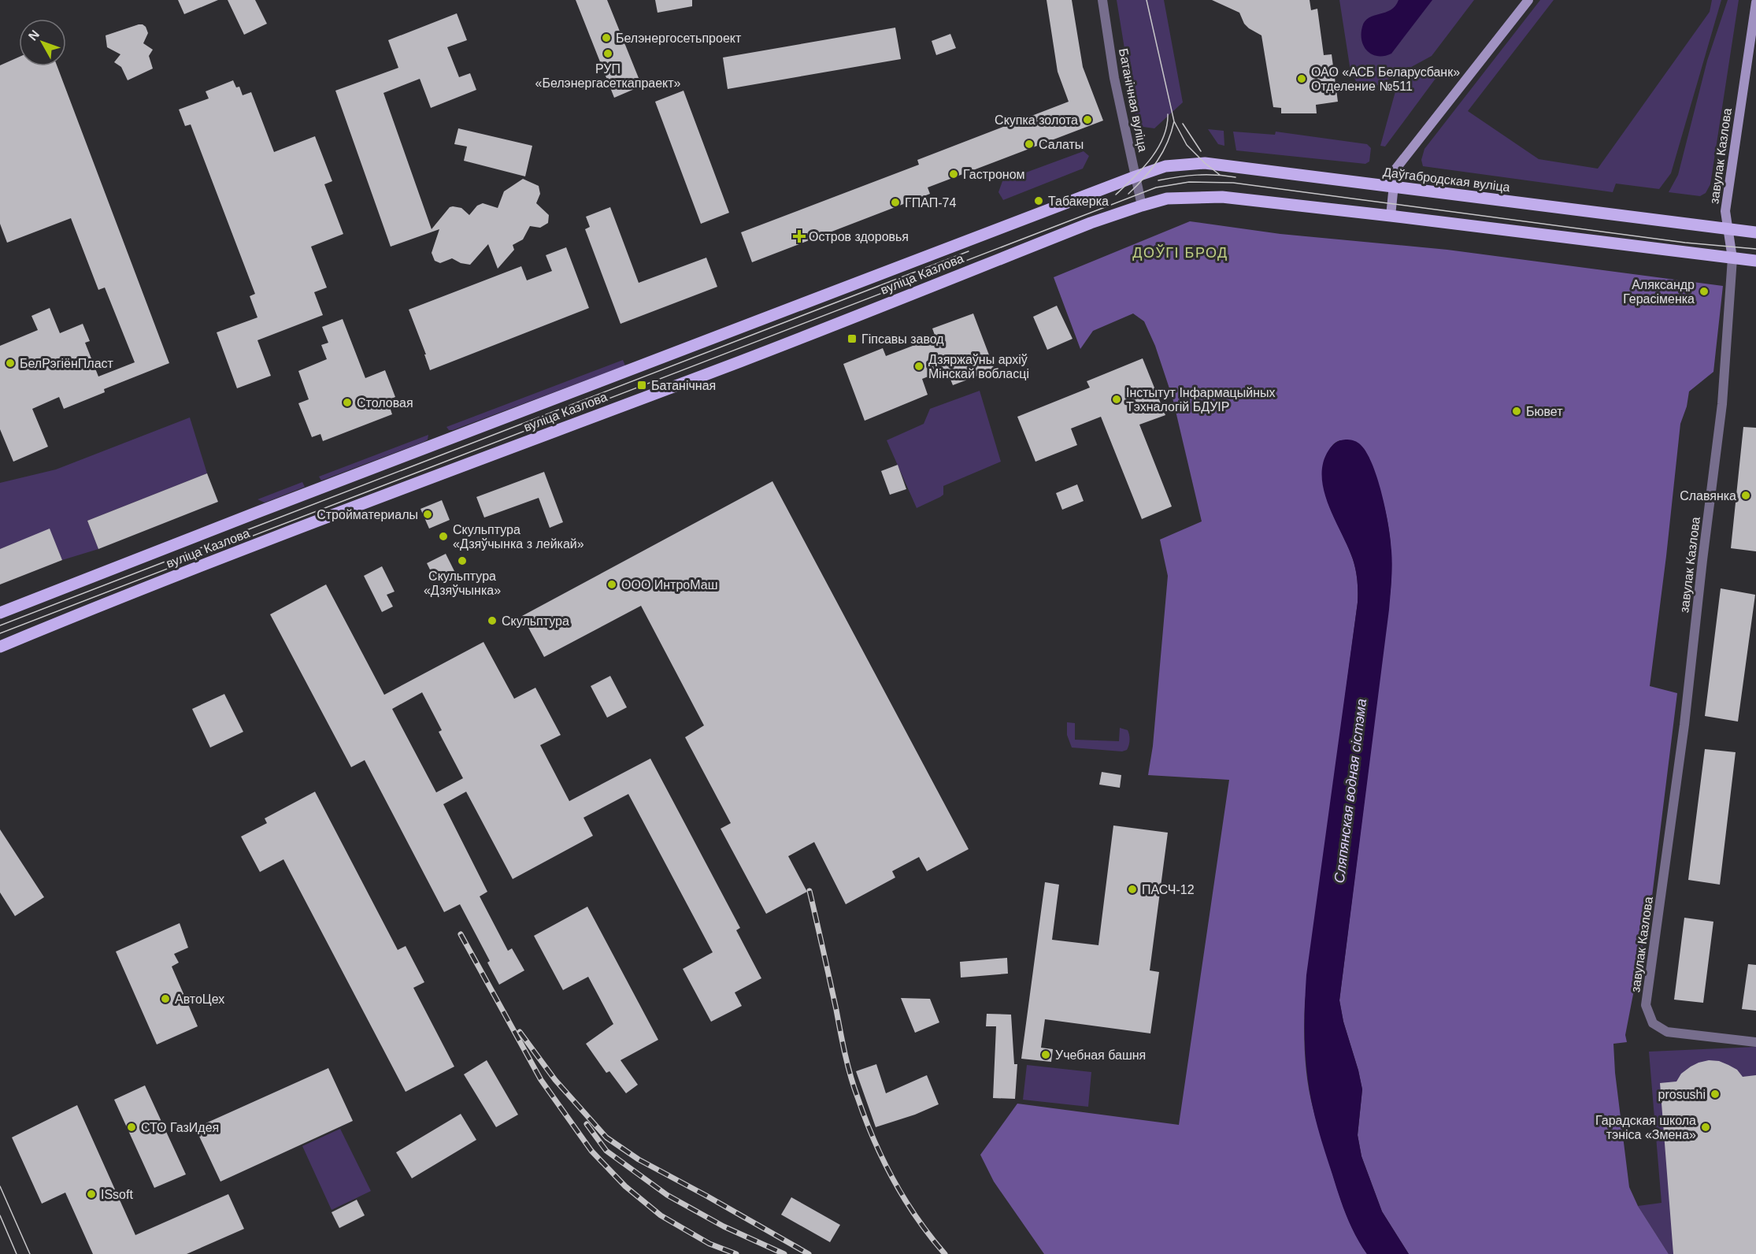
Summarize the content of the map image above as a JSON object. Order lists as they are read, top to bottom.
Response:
{
  "streets": {
    "main road": ["завулак Казлова", "Даўгабродская вуліца", "вуліца Казлова"],
    "street": ["Батанічная вуліца"]
  },
  "crossings": [
    ["Батанічная вуліца", "Даўгабродская вуліца"],
    ["Батанічная вуліца", "вуліца Казлова"],
    ["завулак Казлова", "Даўгабродская вуліца"],
    ["Даўгабродская вуліца", "вуліца Казлова"]
  ],
  "districts": ["ДОЎГІ БРОД"],
  "water": ["Сляпянская водная сістэма"],
  "places": {
    "other": [
      "Белэнергосетьпроект",
      "РУП «Белэнергасеткапраект»",
      "ОАО «АСБ Беларусбанк» Отделение №511",
      "Скупка золота",
      "Салаты",
      "Гастроном",
      "Табакерка",
      "ГПАП-74",
      "Аляксандр Герасіменка",
      "БелРэгіёнПласт",
      "Дзяржаўны архіў Мінскай вобласці",
      "Інстытут Інфармацыйных Тэхналогій БДУІР",
      "Столовая",
      "Бювет",
      "Славянка",
      "Стройматериалы",
      "Скульптура «Дзяўчынка з лейкай»",
      "Скульптура «Дзяўчынка»",
      "ООО ИнтроМаш",
      "Скульптура",
      "ПАСЧ-12",
      "АвтоЦех",
      "Учебная башня",
      "prosushi",
      "СТО ГазИдея",
      "Гарадская школа тэніса «Змена»",
      "ISsoft"
    ],
    "health": ["Остров здоровья"],
    "transit": ["Гіпсавы завод", "Батанічная"]
  },
  "north": "top left"
}
